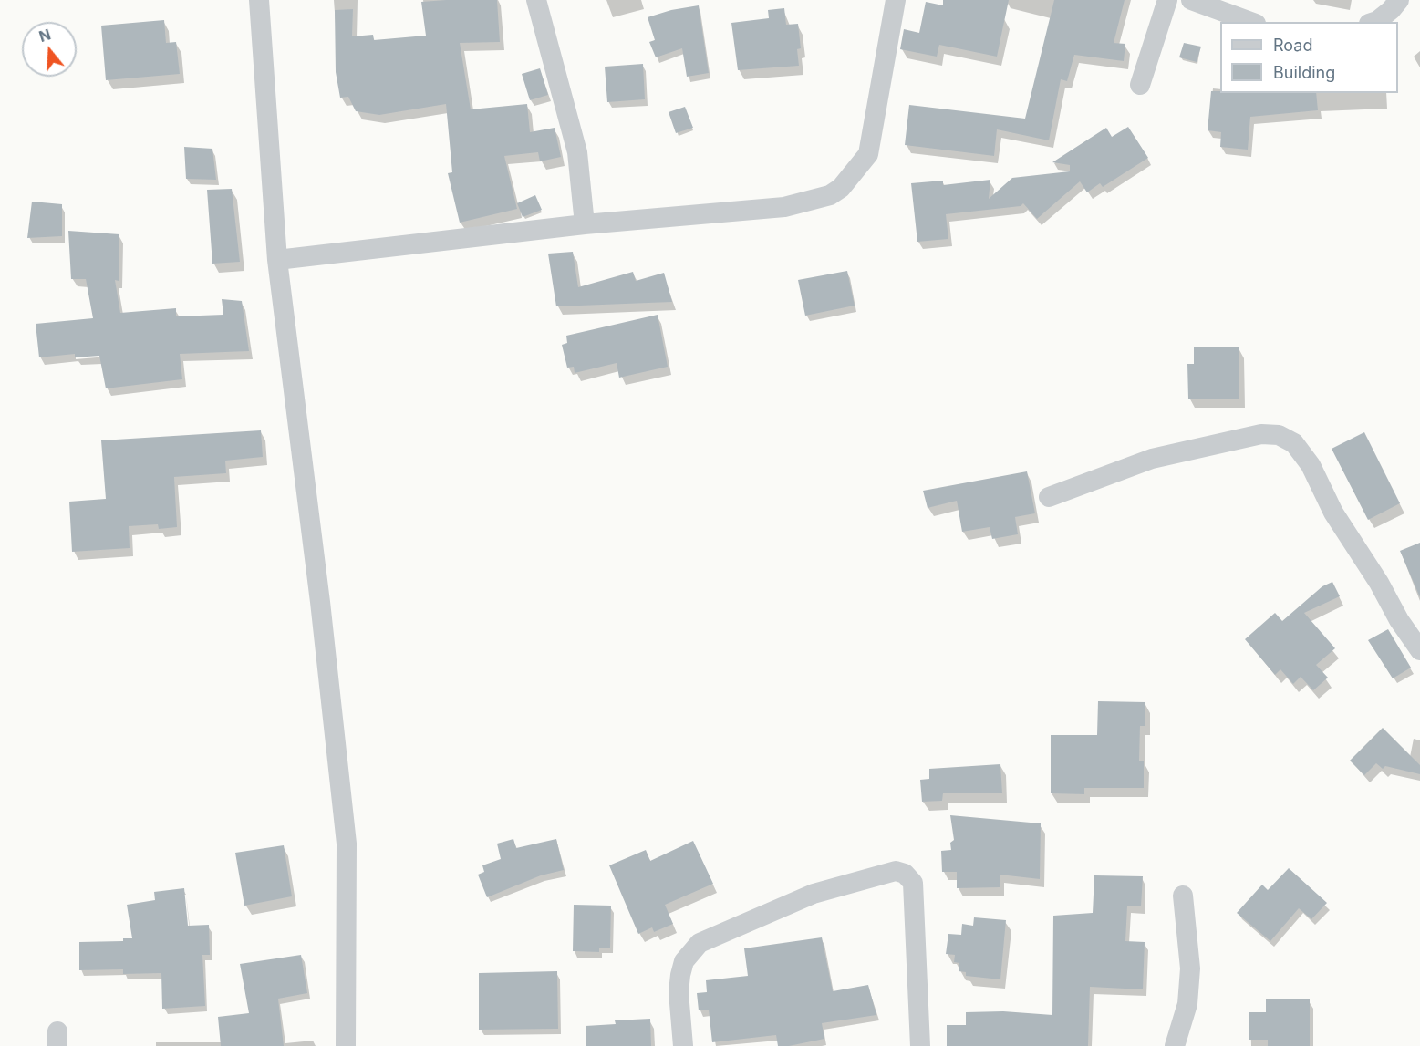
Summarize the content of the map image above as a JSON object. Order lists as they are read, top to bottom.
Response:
{
  "legend": ["Road", "Building"],
  "north": "top"
}
